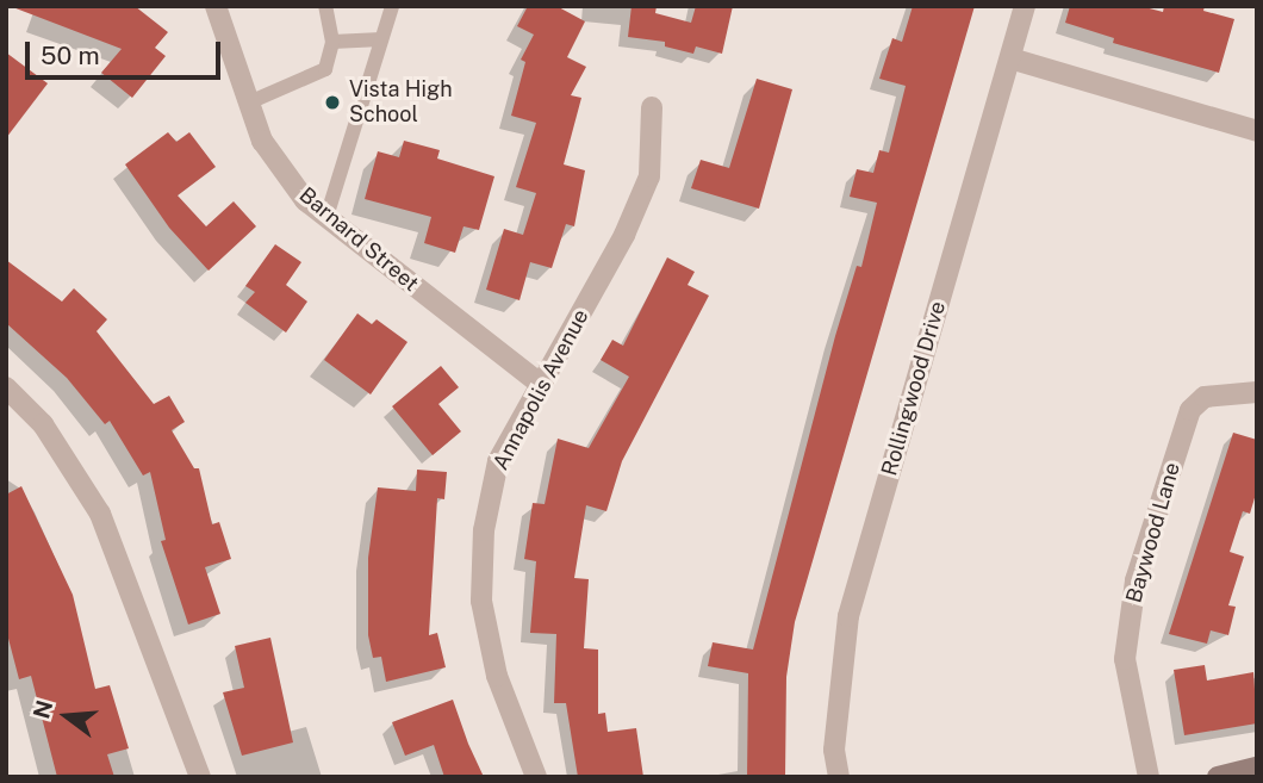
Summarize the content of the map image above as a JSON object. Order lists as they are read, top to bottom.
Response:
{
  "streets": {
    "street": [
      "Barnard Street",
      "Rollingwood Drive",
      "Annapolis Avenue",
      "Baywood Lane"
    ]
  },
  "crossings": [
    ["Barnard Street", "Annapolis Avenue"]
  ],
  "places": ["Vista High School"],
  "scale_bar": "50 m",
  "north": "left"
}
